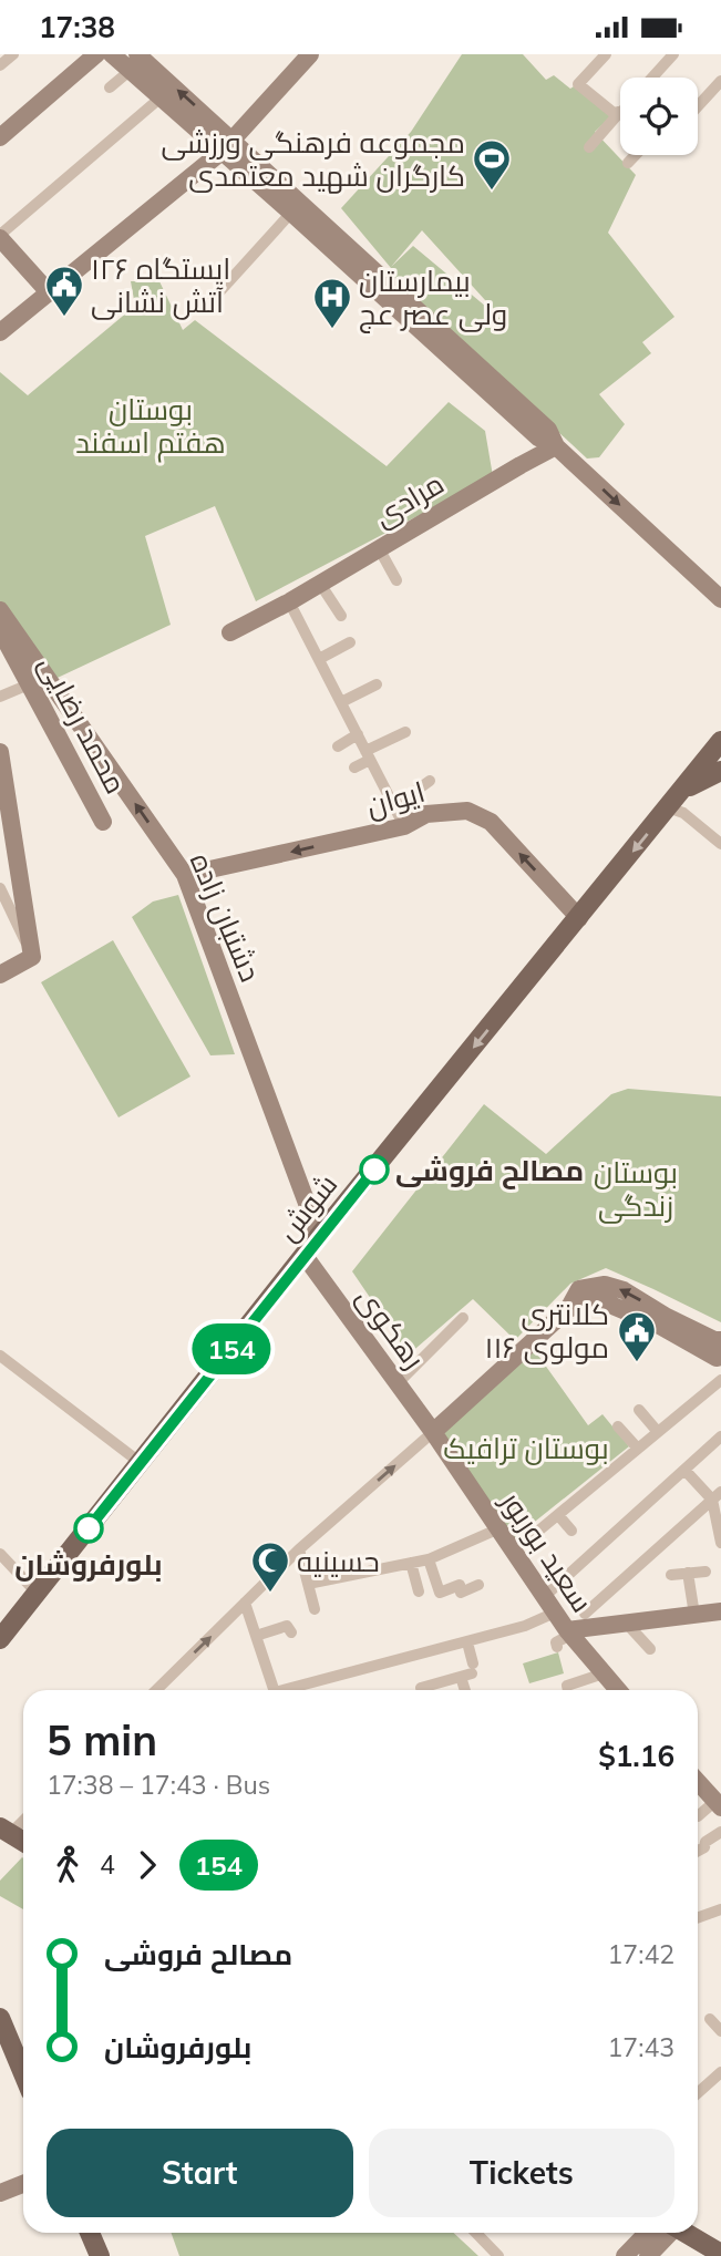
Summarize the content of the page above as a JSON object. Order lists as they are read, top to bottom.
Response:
{
  "streets": {
    "main road": ["شوش"],
    "street": [
      "مرادی",
      "محمد رضایی",
      "ایوان",
      "دشتبان زاده",
      "رهکوی",
      "سعید بوربور"
    ]
  },
  "crossings": [
    ["ایوان", "دشتبان زاده"],
    ["ایوان", "شوش"],
    ["دشتبان زاده", "شوش"],
    ["شوش", "رهکوی"],
    ["رهکوی", "سعید بوربور"]
  ],
  "one_way": ["ایوان", "دشتبان زاده", "شوش"],
  "parks": ["بوستان هفتم اسفند", "بوستان زندگی", "بوستان ترافیک"],
  "places": {
    "sports": ["مجموعه فرهنگی ورزشی کارگران شهید معتمدی"],
    "public building": ["ایستگاه ۱۲۶ آتش نشانی", "کلانتری ۱۱۶ مولوی"],
    "hospital": ["بیمارستان ولی عصر عج"],
    "other": ["مصالح فروشی", "بلورفروشان"],
    "mosque": ["حسینیه"]
  },
  "lines": ["bus line 154"],
  "page": {
    "status": "17:38",
    "on_map": "154",
    "heading": ["5 min", "17:38 – 17:43 · Bus", "$1.16"],
    "legs": ["4", "154"],
    "list": [
      {
        "name": "مصالح فروشی",
        "value": "17:42"
      },
      {
        "name": "بلورفروشان",
        "value": "17:43"
      }
    ],
    "buttons": ["Start", "Tickets"]
  }
}
